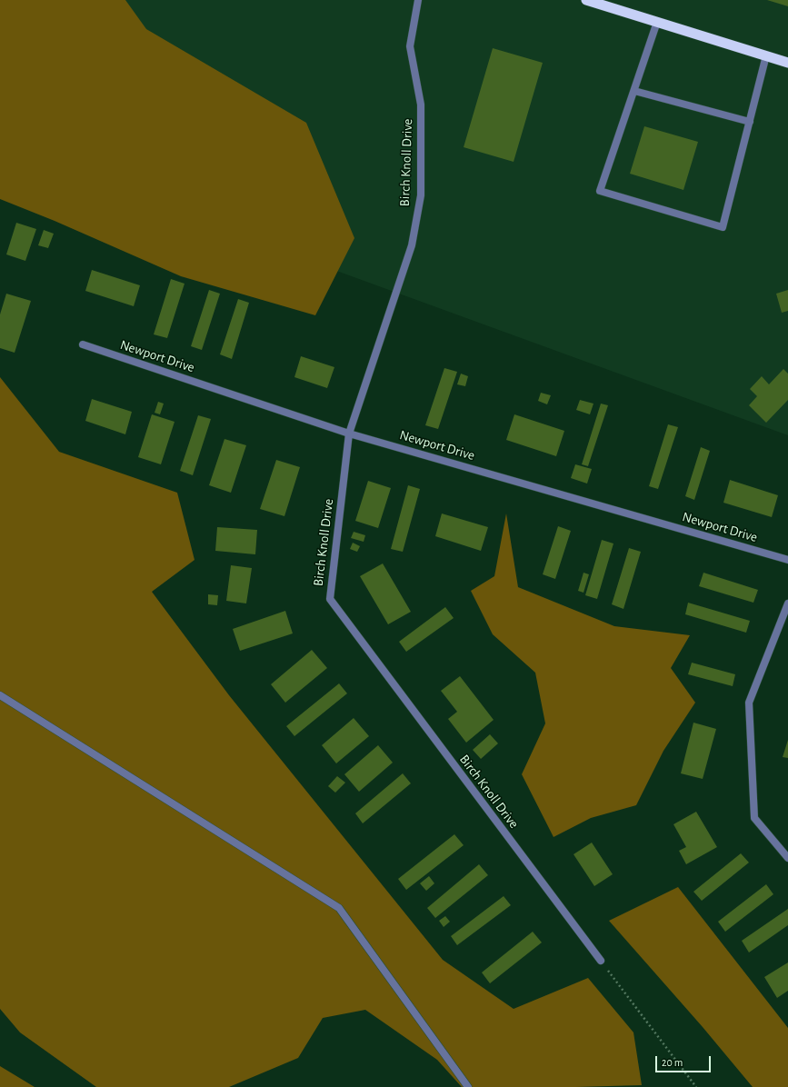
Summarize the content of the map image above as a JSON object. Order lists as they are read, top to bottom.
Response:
{
  "streets": {
    "street": ["Birch Knoll Drive", "Newport Drive"]
  },
  "crossings": [
    ["Birch Knoll Drive", "Newport Drive"]
  ],
  "scale_bar": "20 m"
}
